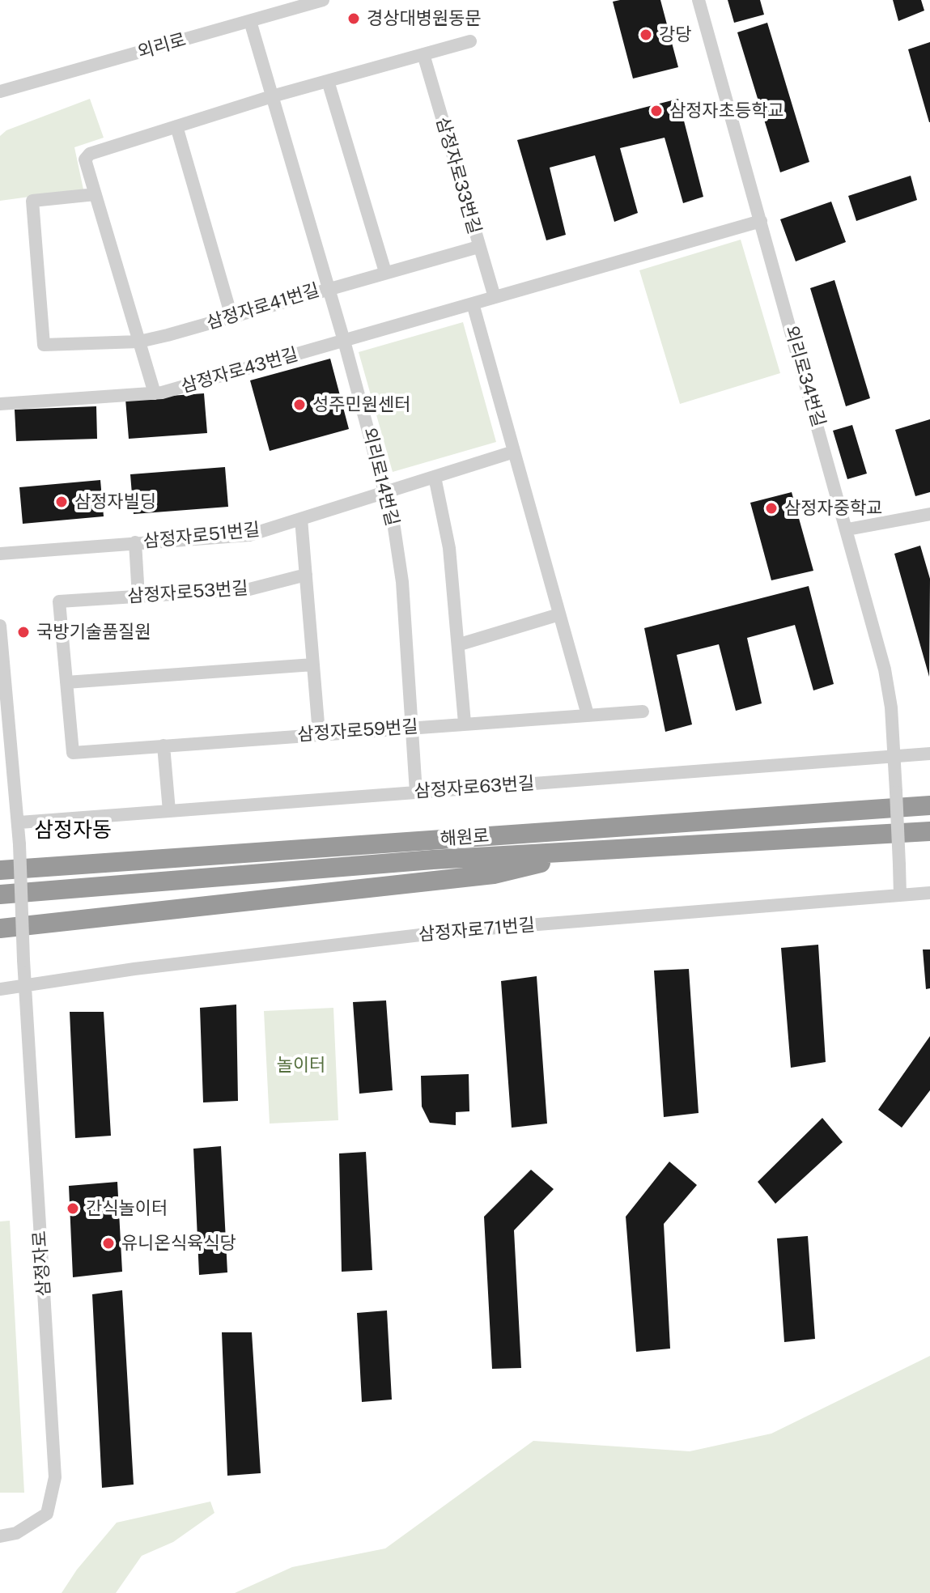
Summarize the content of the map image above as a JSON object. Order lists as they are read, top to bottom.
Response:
{
  "streets": {
    "highway": ["해원로"],
    "street": [
      "외리로",
      "삼정자로33번길",
      "삼정자로41번길",
      "삼정자로43번길",
      "외리로34번길",
      "외리로14번길",
      "삼정자로51번길",
      "삼정자로53번길",
      "삼정자로59번길",
      "삼정자로63번길",
      "삼정자로71번길",
      "삼정자로"
    ]
  },
  "crossings": [
    ["외리로", "외리로14번길"],
    ["삼정자로33번길", "삼정자로41번길"],
    ["삼정자로33번길", "삼정자로43번길"],
    ["삼정자로41번길", "외리로14번길"],
    ["삼정자로43번길", "외리로34번길"],
    ["삼정자로43번길", "외리로14번길"],
    ["외리로34번길", "삼정자로63번길"],
    ["외리로34번길", "삼정자로71번길"],
    ["외리로14번길", "삼정자로51번길"],
    ["외리로14번길", "삼정자로59번길"],
    ["외리로14번길", "삼정자로63번길"],
    ["삼정자로53번길", "삼정자로59번길"],
    ["삼정자로63번길", "삼정자로"],
    ["삼정자로71번길", "삼정자로"]
  ],
  "districts": ["삼정자동"],
  "parks": ["놀이터"],
  "places": [
    "경상대병원동문",
    "강당",
    "삼정자초등학교",
    "성주민원센터",
    "삼정자빌딩",
    "삼정자중학교",
    "국방기술품질원",
    "간식놀이터",
    "유니온식육식당"
  ]
}
